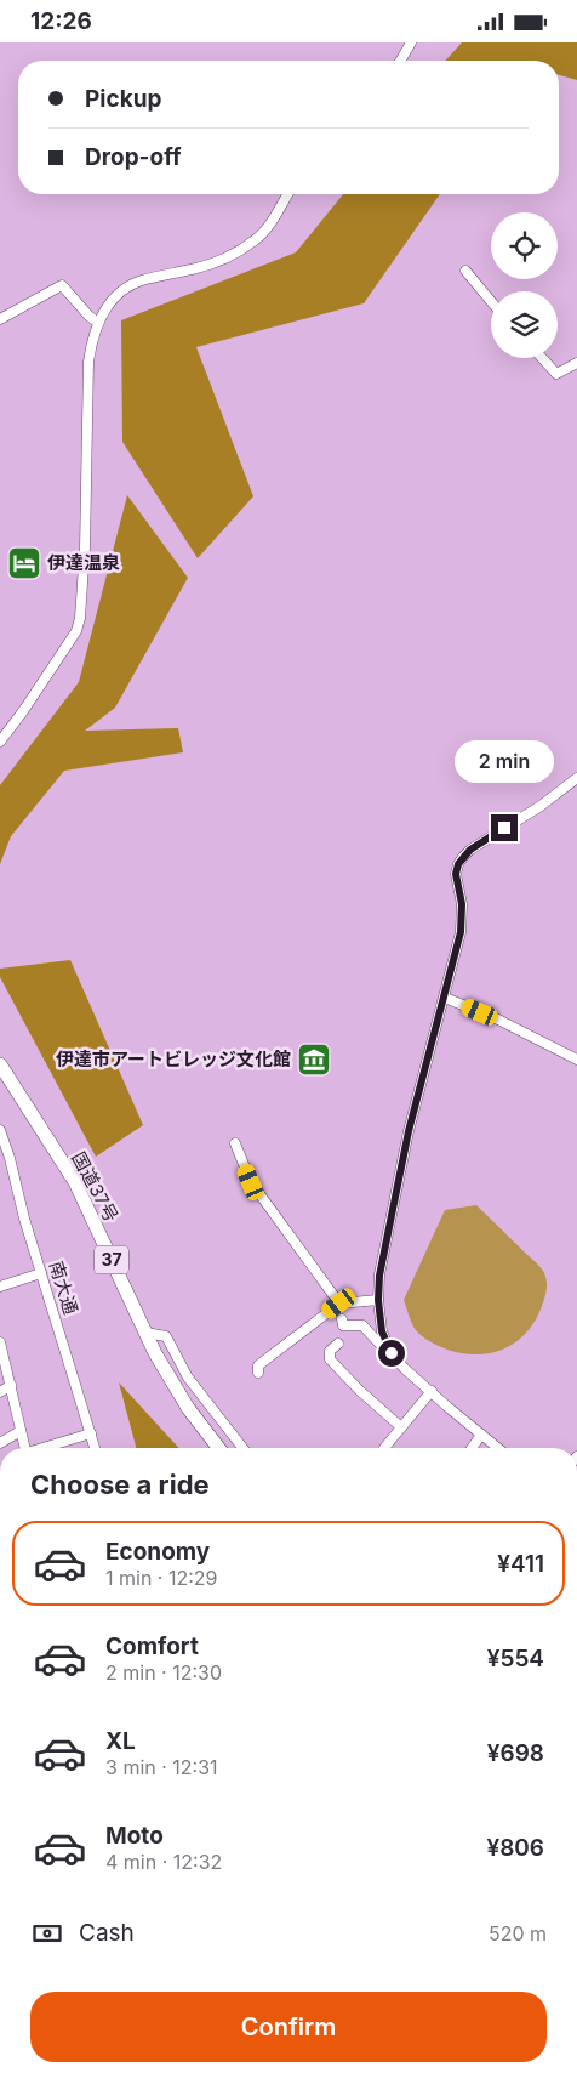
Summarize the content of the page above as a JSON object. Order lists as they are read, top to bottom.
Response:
{
  "streets": {
    "highway": ["国道37号", "37"],
    "street": ["南大通"]
  },
  "places": {
    "hotel": ["伊達温泉"],
    "museum": ["伊達市アートビレッジ文化館"]
  },
  "page": {
    "status": "12:26",
    "banner": ["Pickup", "Drop-off"],
    "bubble": "2 min",
    "heading": "Choose a ride",
    "list": [
      {
        "name": "Economy",
        "note": "1 min · 12:29",
        "value": "¥411"
      },
      {
        "name": "Comfort",
        "note": "2 min · 12:30",
        "value": "¥554"
      },
      {
        "name": "XL",
        "note": "3 min · 12:31",
        "value": "¥698"
      },
      {
        "name": "Moto",
        "note": "4 min · 12:32",
        "value": "¥806"
      }
    ],
    "pay": ["Cash", "520 m"],
    "buttons": "Confirm"
  }
}
